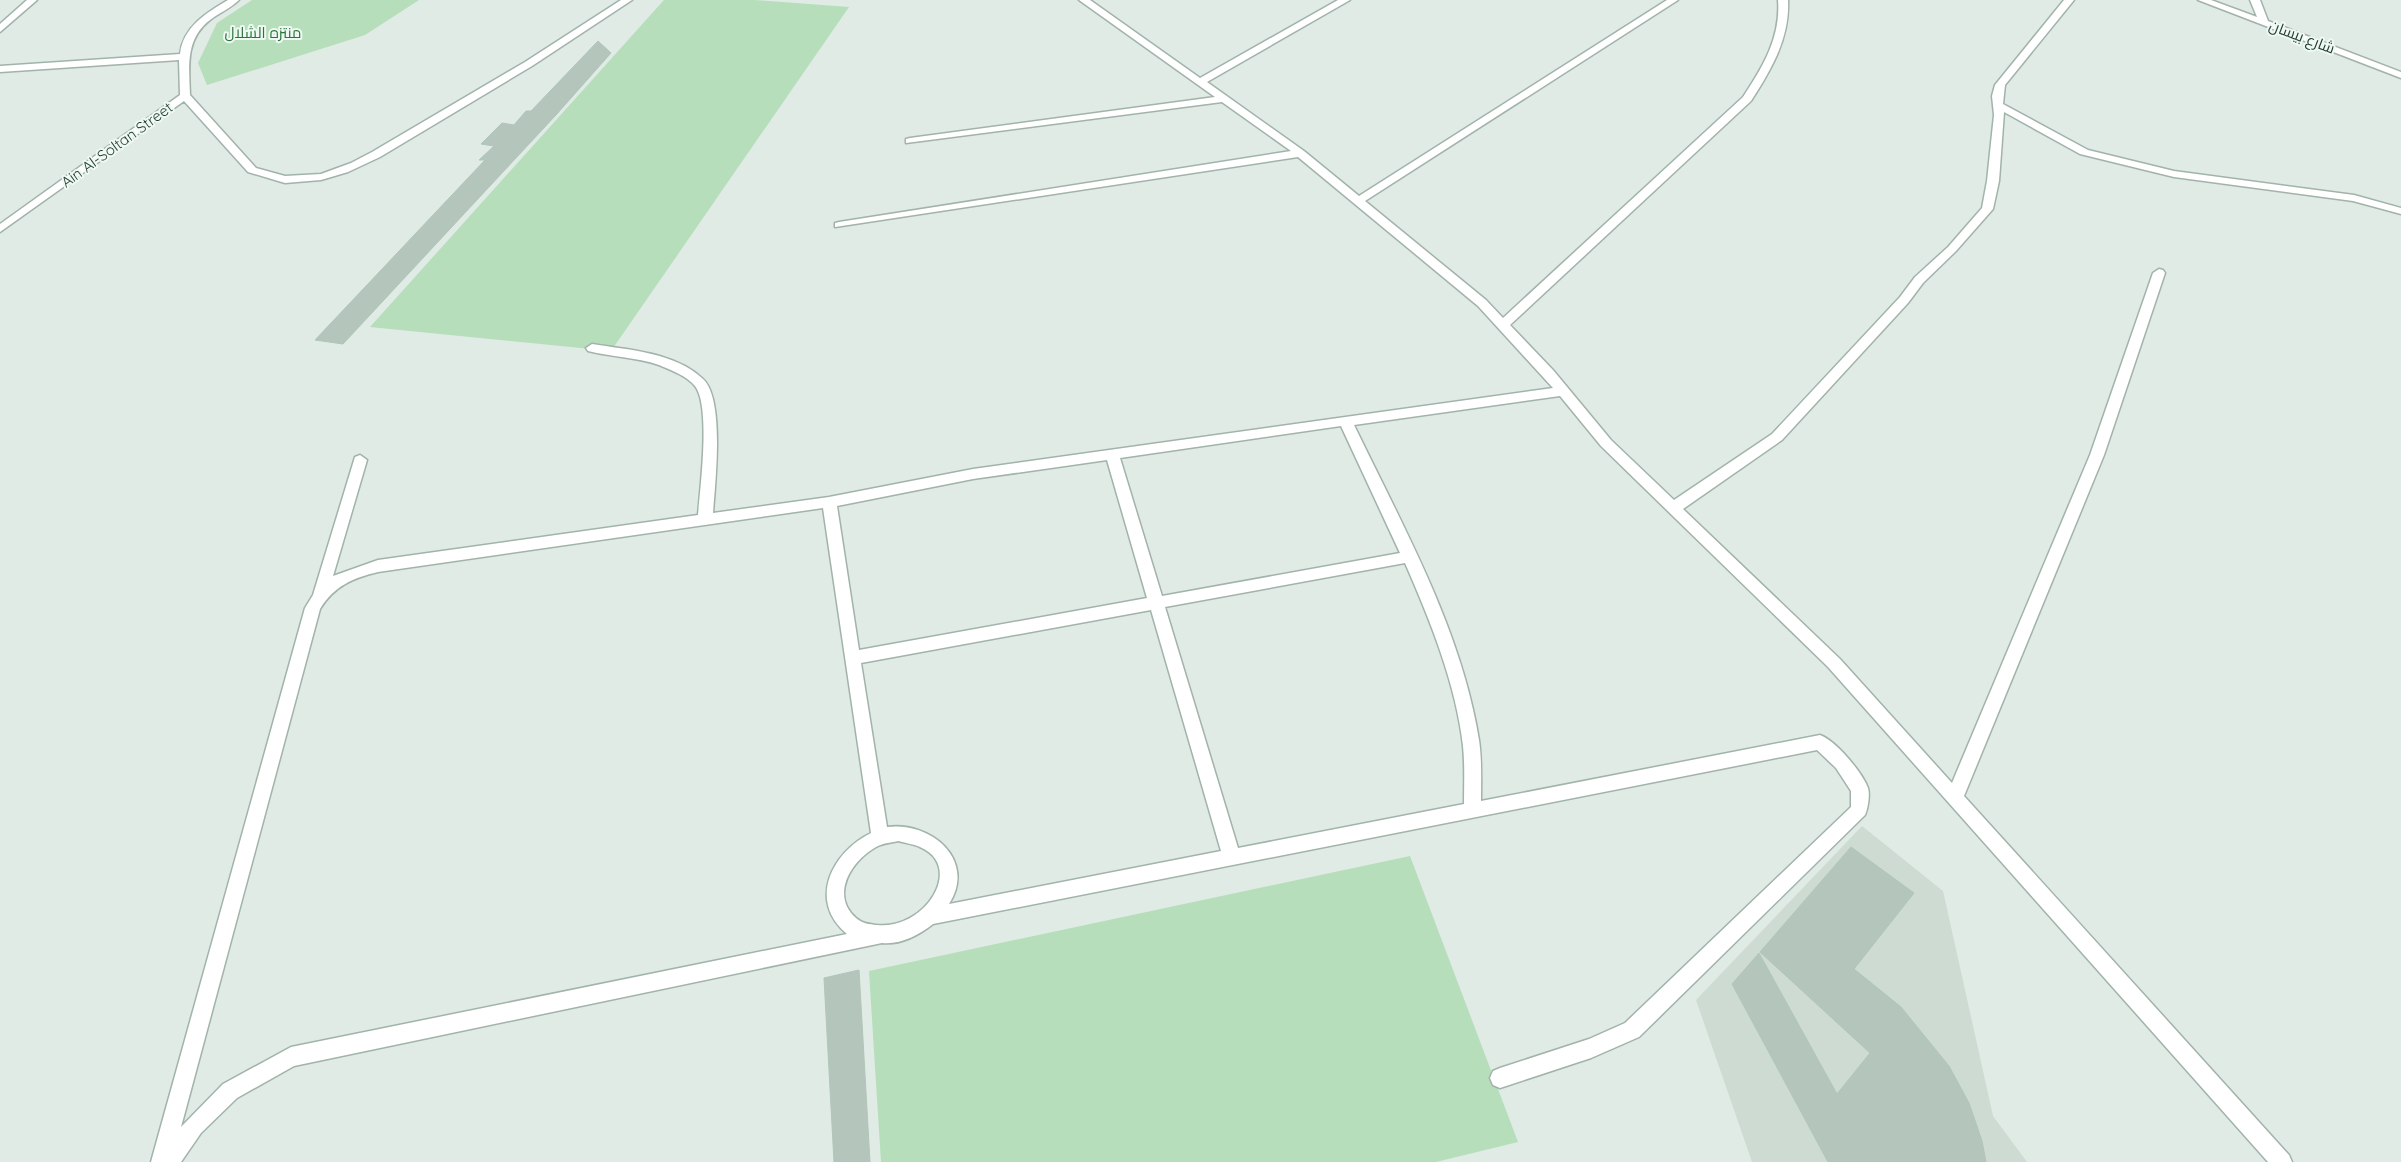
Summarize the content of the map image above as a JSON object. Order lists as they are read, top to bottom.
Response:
{
  "streets": {
    "street": ["شارع بيسان", "Ain Al-Soltan Street"]
  },
  "parks": ["منتزه الشلال"]
}
